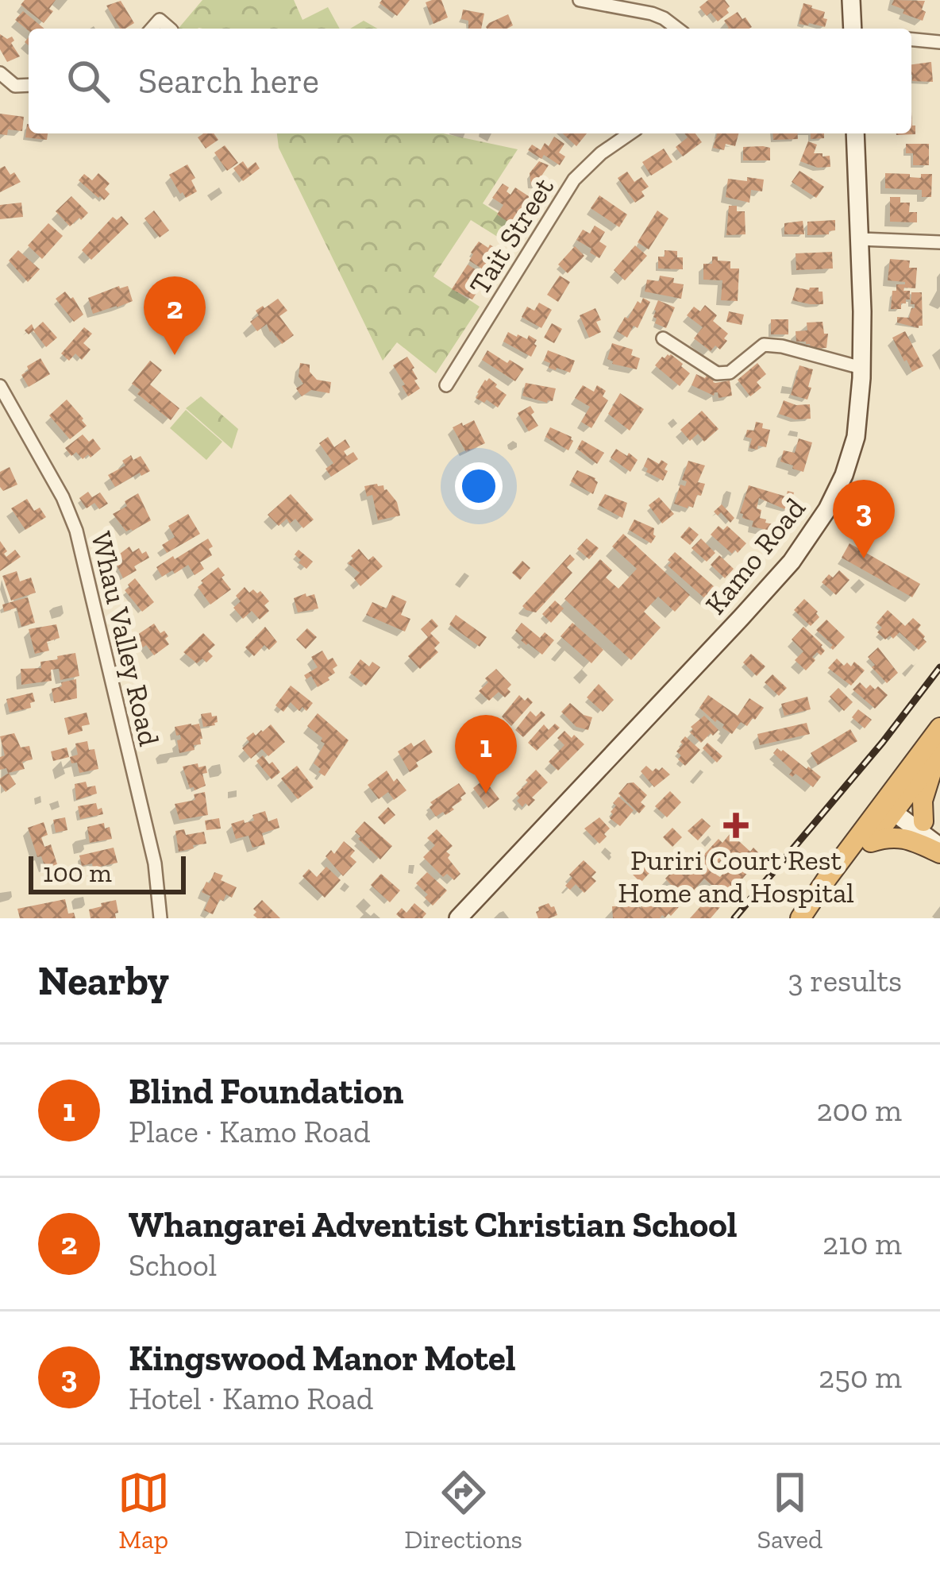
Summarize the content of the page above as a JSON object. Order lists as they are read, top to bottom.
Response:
{
  "streets": {
    "main road": ["Kamo Road"],
    "street": ["Tait Street", "Whau Valley Road"]
  },
  "places": {
    "health": ["Puriri Court Rest Home and Hospital"]
  },
  "scale_bar": "100 m",
  "page": {
    "search": "Search here",
    "pins": ["2", "3", "1"],
    "scale": "100 m",
    "heading": ["Nearby", "3 results"],
    "list": [
      {
        "mark": "1",
        "name": "Blind Foundation",
        "note": "Place · Kamo Road",
        "value": "200 m"
      },
      {
        "mark": "2",
        "name": "Whangarei Adventist Christian School",
        "note": "School",
        "value": "210 m"
      },
      {
        "mark": "3",
        "name": "Kingswood Manor Motel",
        "note": "Hotel · Kamo Road",
        "value": "250 m"
      }
    ],
    "nav": ["Map", "Directions", "Saved"]
  }
}
